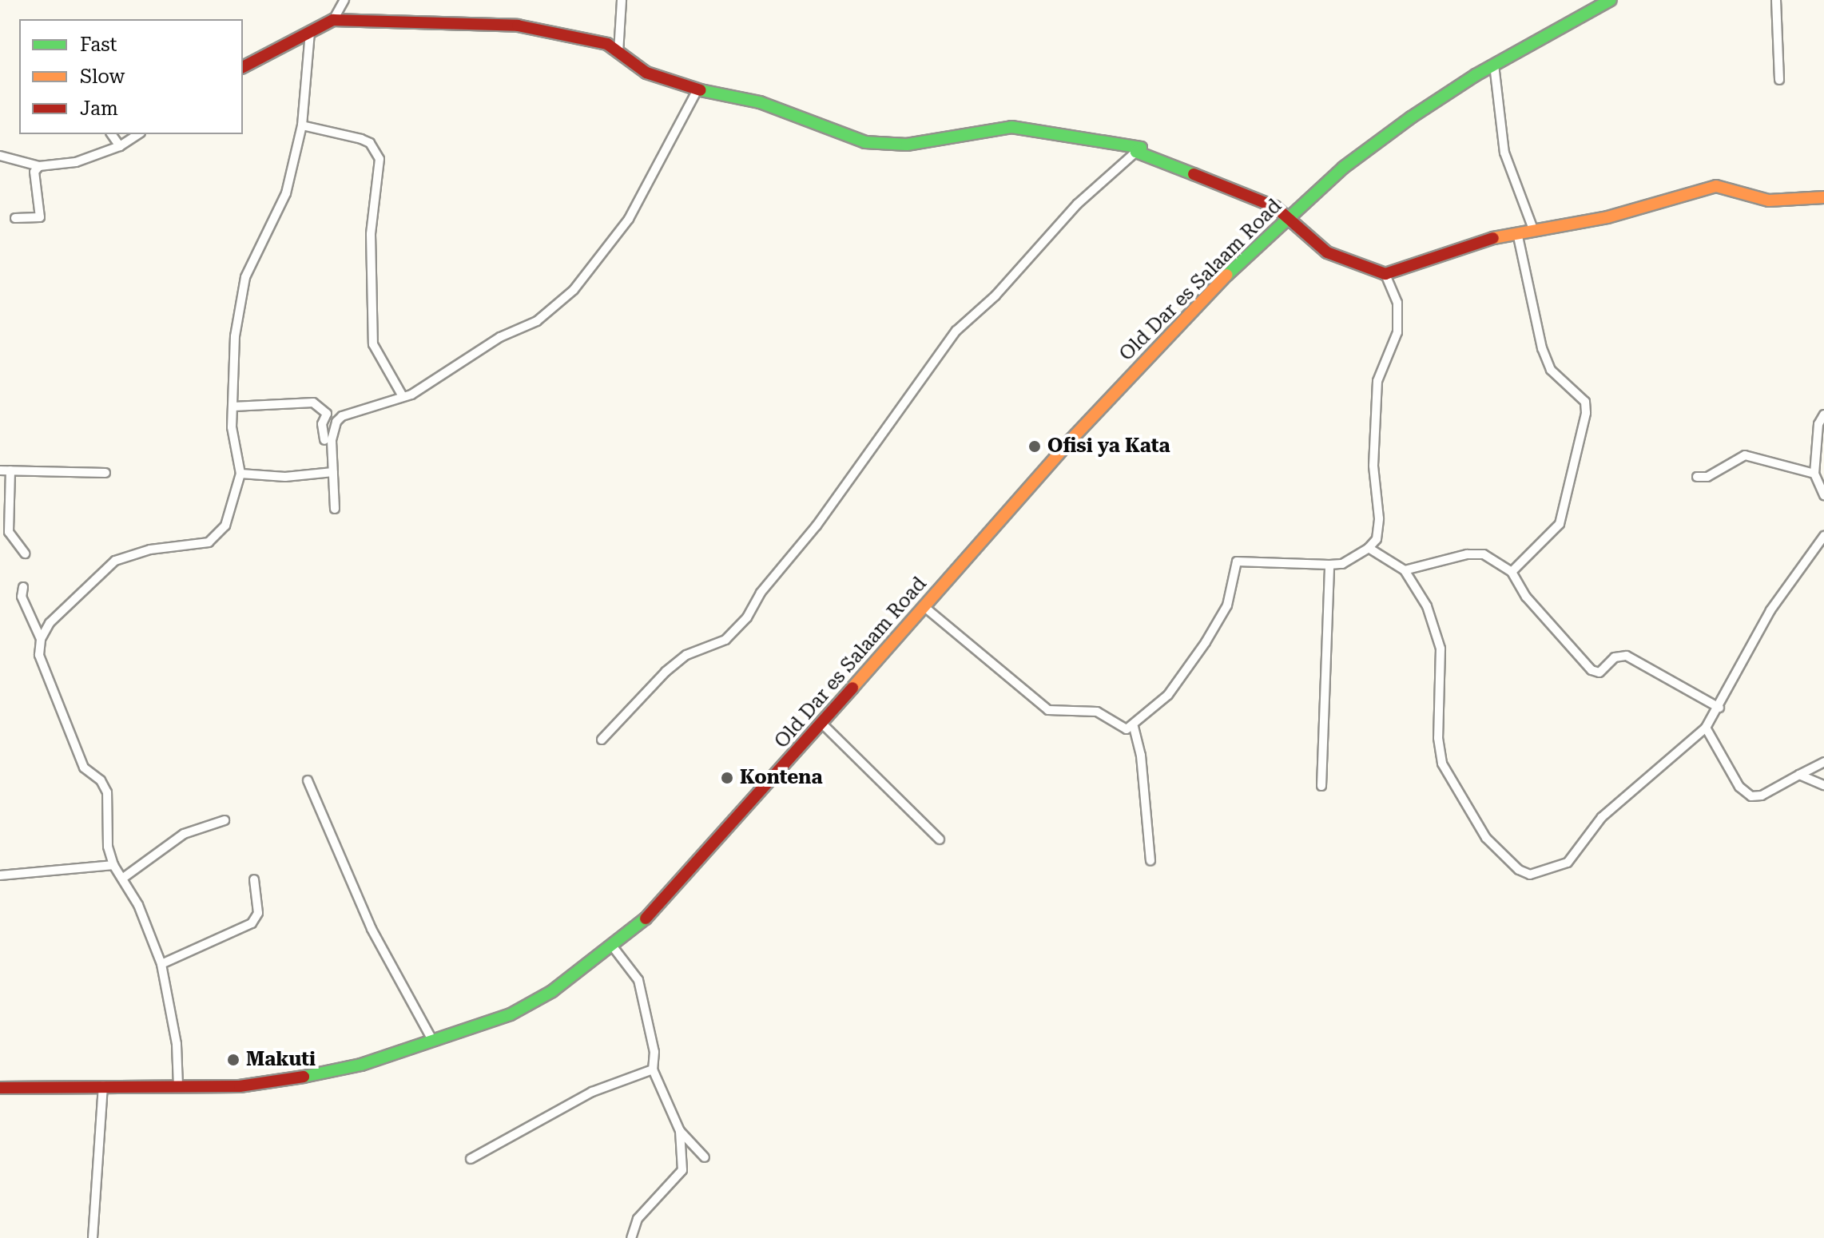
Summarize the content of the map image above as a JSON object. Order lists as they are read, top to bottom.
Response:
{
  "streets": {
    "street": ["Old Dar es Salaam Road"]
  },
  "places": ["Ofisi ya Kata", "Kontena", "Makuti"],
  "legend": ["Fast", "Slow", "Jam"]
}
